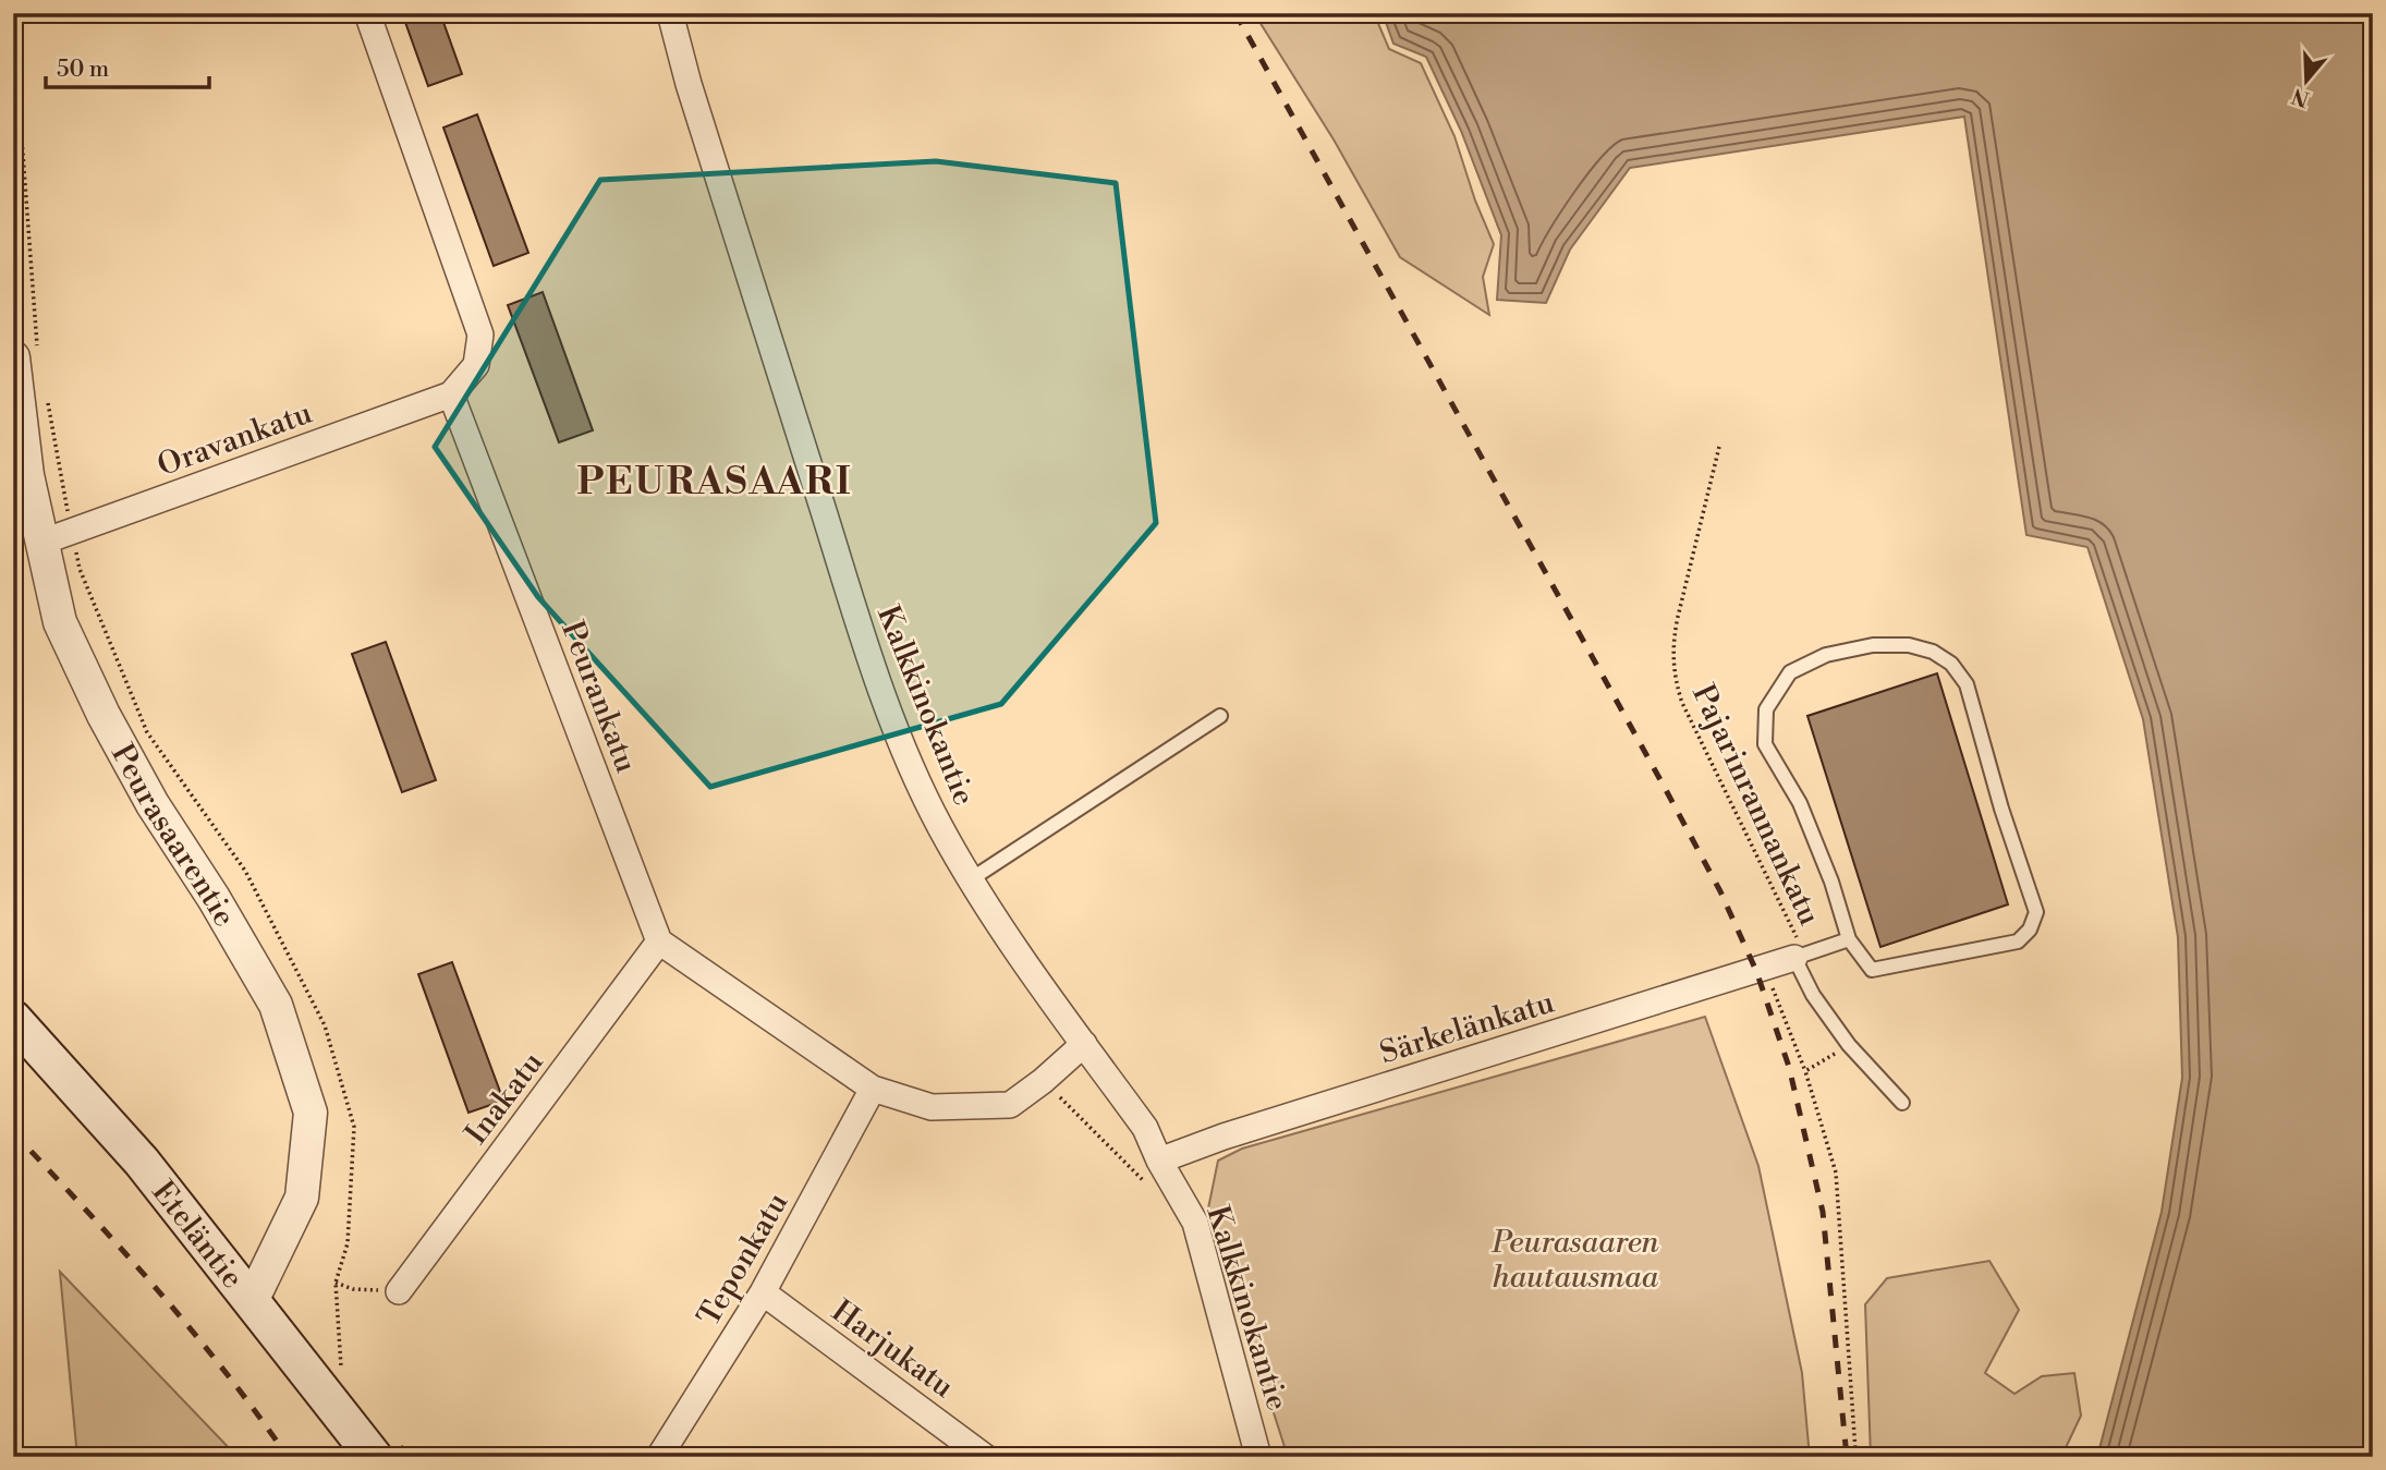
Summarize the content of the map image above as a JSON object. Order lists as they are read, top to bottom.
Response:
{
  "streets": {
    "main road": ["Eteläntie"],
    "street": [
      "Oravankatu",
      "Peurankatu",
      "Kalkkinokantie",
      "Peurasaarentie",
      "Särkelänkatu",
      "Inakatu",
      "Teponkatu",
      "Harjukatu"
    ],
    "path": ["Pajarinrannankatu"]
  },
  "crossings": [
    ["Oravankatu", "Peurankatu"],
    ["Oravankatu", "Peurasaarentie"],
    ["Peurankatu", "Inakatu"],
    ["Kalkkinokantie", "Särkelänkatu"],
    ["Pajarinrannankatu", "Särkelänkatu"],
    ["Peurasaarentie", "Eteläntie"],
    ["Teponkatu", "Harjukatu"]
  ],
  "districts": ["PEURASAARI"],
  "parks": ["Peurasaaren hautausmaa"],
  "scale_bar": "50 m",
  "north": "bottom"
}
